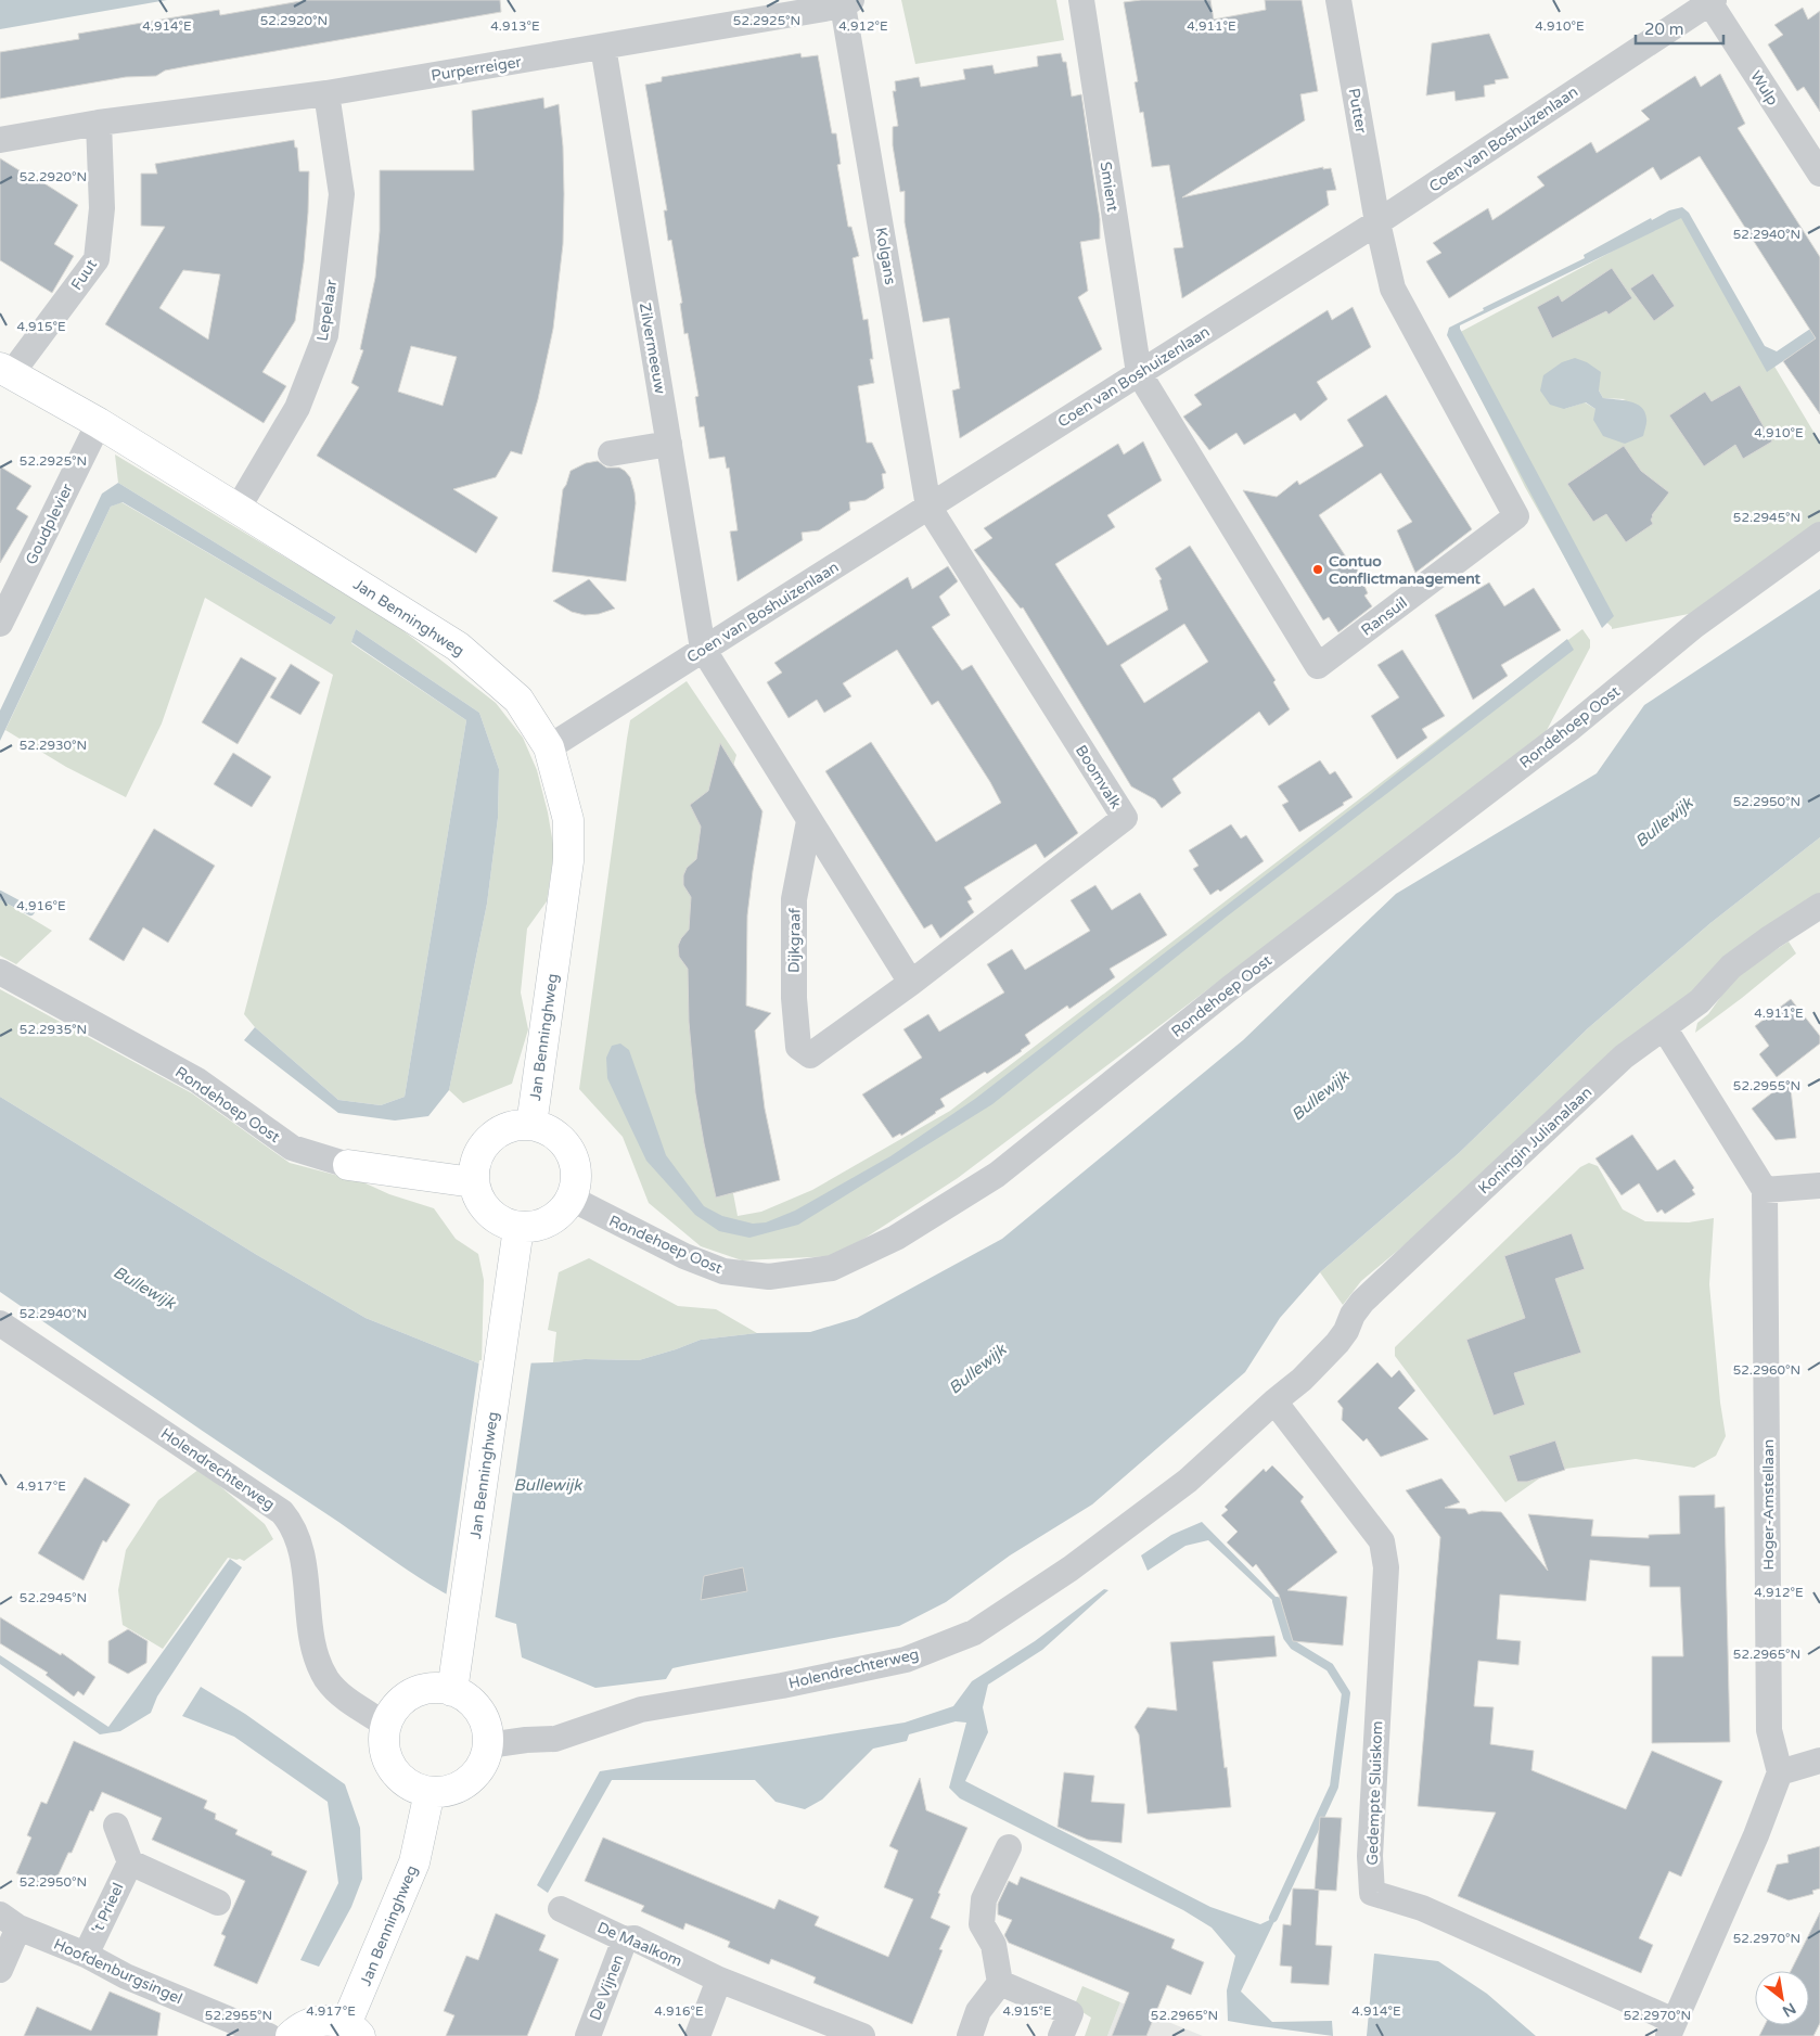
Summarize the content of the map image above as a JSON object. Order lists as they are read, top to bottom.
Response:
{
  "streets": {
    "street": [
      "Purperreiger",
      "Wulp",
      "Putter",
      "Coen van Boshuizenlaan",
      "Smient",
      "Kolgans",
      "Fuut",
      "Lepelaar",
      "Zilvermeeuw",
      "Goudplevier",
      "Ransuil",
      "Jan Benninghweg",
      "Rondehoep Oost",
      "Boomvalk",
      "Dijkgraaf",
      "Koningin Julianalaan",
      "Holendrechterweg",
      "Hoger-Amstellaan",
      "Gedempte Sluiskom",
      "'t Prieel",
      "De Maalkom",
      "Hoofdenburgsingel",
      "De Vijnen"
    ]
  },
  "crossings": [
    ["Purperreiger", "Kolgans"],
    ["Purperreiger", "Fuut"],
    ["Purperreiger", "Lepelaar"],
    ["Purperreiger", "Zilvermeeuw"],
    ["Wulp", "Coen van Boshuizenlaan"],
    ["Putter", "Coen van Boshuizenlaan"],
    ["Putter", "Ransuil"],
    ["Coen van Boshuizenlaan", "Smient"],
    ["Coen van Boshuizenlaan", "Kolgans"],
    ["Coen van Boshuizenlaan", "Zilvermeeuw"],
    ["Coen van Boshuizenlaan", "Ransuil"],
    ["Coen van Boshuizenlaan", "Jan Benninghweg"],
    ["Coen van Boshuizenlaan", "Boomvalk"],
    ["Smient", "Ransuil"],
    ["Kolgans", "Boomvalk"],
    ["Fuut", "Jan Benninghweg"],
    ["Lepelaar", "Jan Benninghweg"],
    ["Goudplevier", "Jan Benninghweg"],
    ["Jan Benninghweg", "Rondehoep Oost"],
    ["Jan Benninghweg", "Holendrechterweg"],
    ["Boomvalk", "Dijkgraaf"],
    ["Koningin Julianalaan", "Holendrechterweg"],
    ["Koningin Julianalaan", "Gedempte Sluiskom"],
    ["Holendrechterweg", "Gedempte Sluiskom"],
    ["'t Prieel", "Hoofdenburgsingel"],
    ["De Maalkom", "De Vijnen"]
  ],
  "water": ["Bullewijk"],
  "places": ["Contuo Conflictmanagement"],
  "scale_bar": "20 m",
  "north": "bottom right",
  "coordinates": [
    "52.2920°N",
    "52.2925°N",
    "4.914°E",
    "4.913°E",
    "4.912°E",
    "4.911°E",
    "4.910°E",
    "52.2940°N",
    "4.915°E",
    "52.2945°N",
    "52.2930°N",
    "52.2950°N",
    "4.916°E",
    "52.2935°N",
    "52.2955°N",
    "52.2960°N",
    "4.917°E",
    "52.2965°N",
    "52.2970°N"
  ]
}
